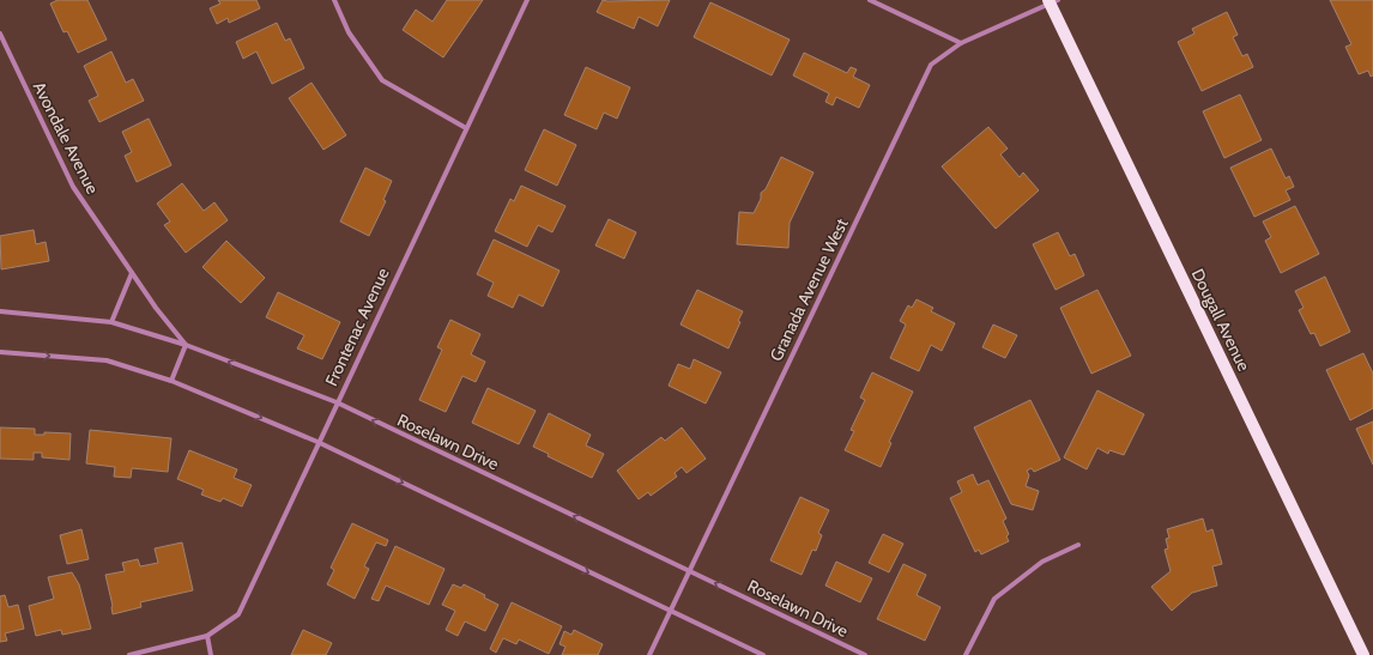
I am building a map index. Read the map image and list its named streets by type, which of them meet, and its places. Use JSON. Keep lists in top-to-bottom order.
{
  "streets": {
    "main road": ["Dougall Avenue"],
    "street": [
      "Avondale Avenue",
      "Granada Avenue West",
      "Frontenac Avenue",
      "Roselawn Drive"
    ]
  },
  "crossings": [
    ["Avondale Avenue", "Roselawn Drive"],
    ["Granada Avenue West", "Dougall Avenue"],
    ["Granada Avenue West", "Roselawn Drive"],
    ["Frontenac Avenue", "Roselawn Drive"]
  ],
  "one_way": ["Roselawn Drive"]
}
